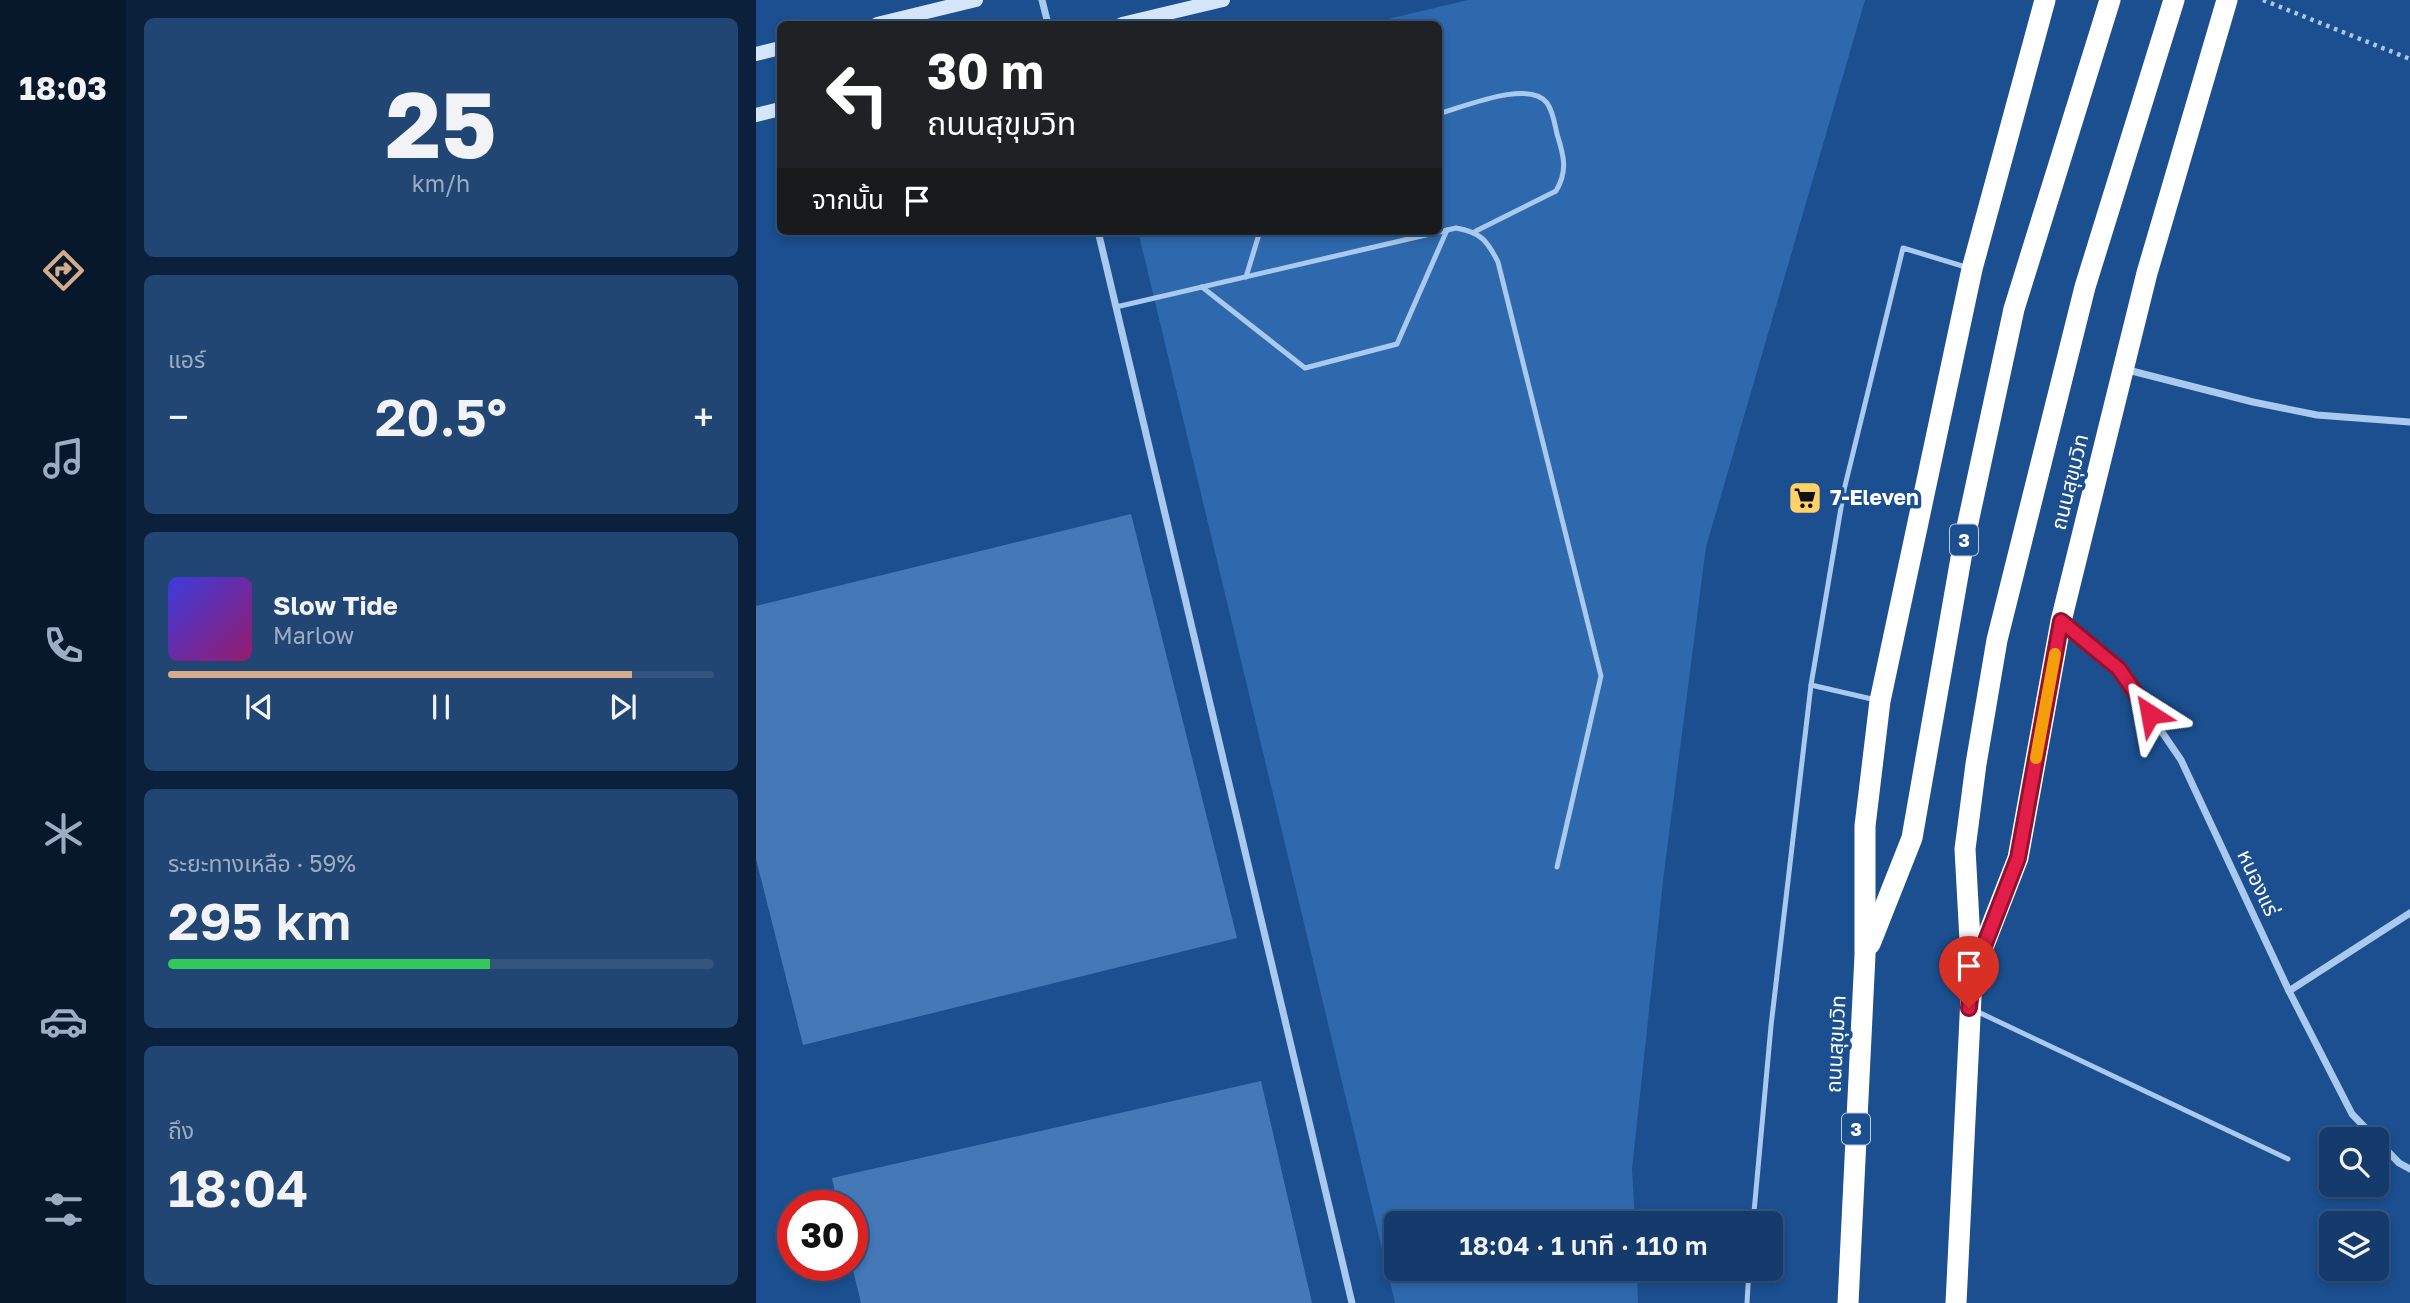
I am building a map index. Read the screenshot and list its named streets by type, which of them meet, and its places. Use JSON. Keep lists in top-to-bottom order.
{
  "streets": {
    "highway": ["ถนนสุขุมวิท", "3"],
    "street": ["หนองแร่"]
  },
  "crossings": [
    ["ถนนสุขุมวิท", "หนองแร่"]
  ],
  "places": {
    "supermarket": ["7-Eleven"]
  },
  "page": {
    "tabs": "18:03",
    "tile": [
      ["25", "km/h"],
      "แอร์",
      ["ระยะทางเหลือ · 59%", "295 km"],
      ["ถึง", "18:04"]
    ],
    "turn": ["30 m", "ถนนสุขุมวิท"],
    "then": "จากนั้น",
    "heat": ["−", "20.5°", "+"],
    "song": ["Slow Tide", "Marlow"],
    "limit": "30",
    "trip": "18:04 · 1 นาที · 110 m"
  }
}
